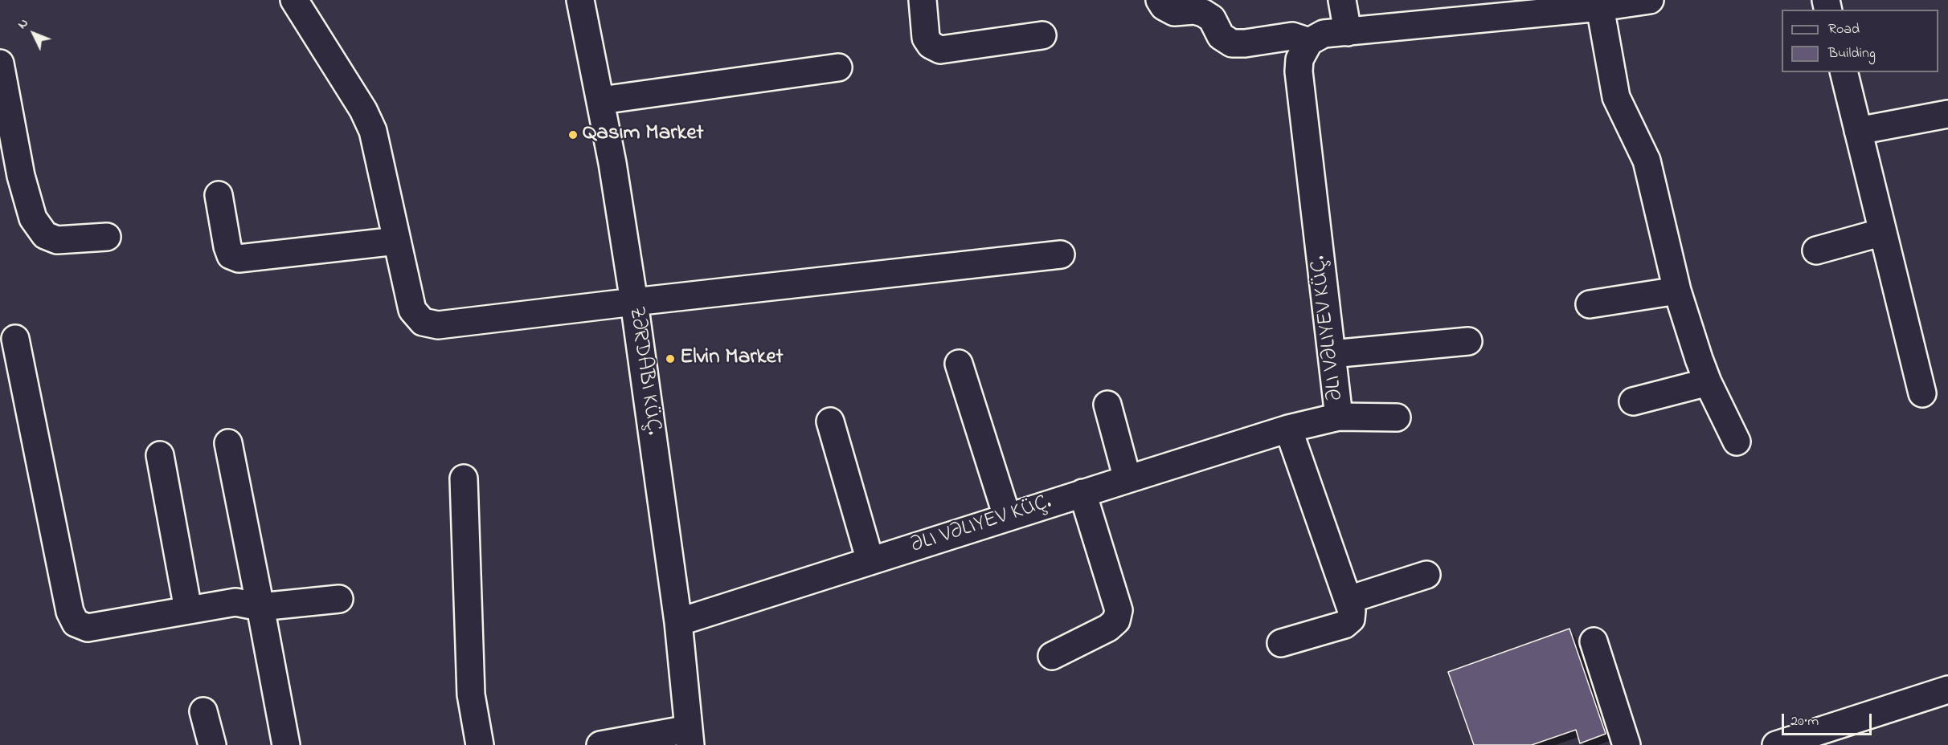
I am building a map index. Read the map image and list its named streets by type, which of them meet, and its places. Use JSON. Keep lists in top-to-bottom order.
{
  "streets": {
    "street": ["ƏLI VƏLIYEV KÜÇ.", "ZƏRDABI KÜÇ."]
  },
  "crossings": [
    ["ƏLI VƏLIYEV KÜÇ.", "ZƏRDABI KÜÇ."]
  ],
  "places": ["Qasım Market", "Elvin Market"],
  "legend": ["Road", "Building"],
  "scale_bar": "20 m",
  "north": "top left"
}
